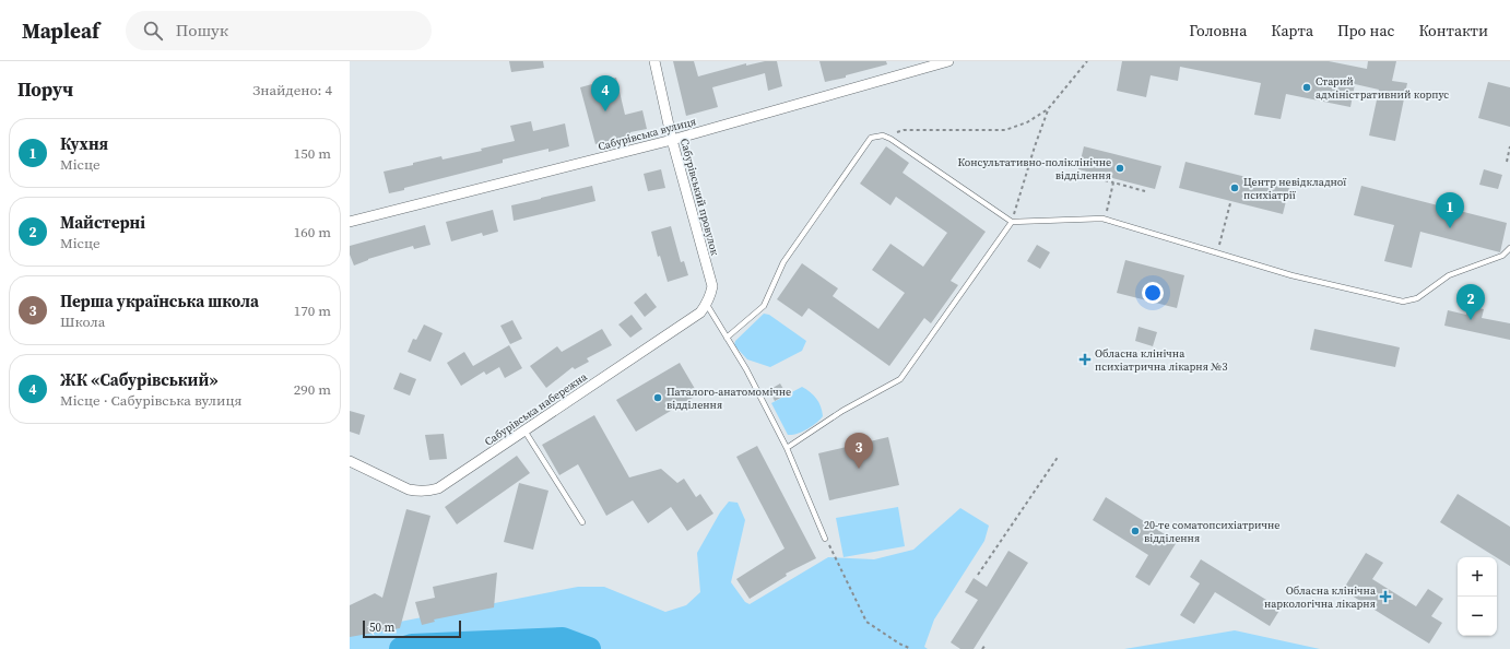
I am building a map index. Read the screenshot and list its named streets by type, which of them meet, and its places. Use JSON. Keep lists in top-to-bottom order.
{
  "streets": {
    "street": ["Сабурівська вулиця", "Сабурівський провулок", "Сабурівська набережна"]
  },
  "crossings": [
    ["Сабурівська вулиця", "Сабурівський провулок"],
    ["Сабурівський провулок", "Сабурівська набережна"]
  ],
  "places": {
    "other": [
      "Старий адміністративний корпус",
      "Консультативно-поліклінічне відділення",
      "Центр невідкладної психіатрії",
      "Паталого-анатомомічне відділення",
      "20-те соматопсихіатричне відділення"
    ],
    "health": ["Обласна клінічна психіатрична лікарня №3", "Обласна клінічна наркологічна лікарня"]
  },
  "scale_bar": "50 m",
  "page": {
    "header": "Mapleaf",
    "search": "Пошук",
    "nav": [
      "Головна",
      "Карта",
      "Про нас",
      "Контакти"
    ],
    "heading": ["Поруч", "Знайдено: 4"],
    "pins": [
      "4",
      "1",
      "2",
      "3"
    ],
    "list": [
      {
        "mark": "1",
        "name": "Кухня",
        "note": "Місце",
        "value": "150 m"
      },
      {
        "mark": "2",
        "name": "Майстерні",
        "note": "Місце",
        "value": "160 m"
      },
      {
        "mark": "3",
        "name": "Перша українська школа",
        "note": "Школа",
        "value": "170 m"
      },
      {
        "mark": "4",
        "name": "ЖК «Сабурівський»",
        "note": "Місце · Сабурівська вулиця",
        "value": "290 m"
      }
    ],
    "map_buttons": ["+", "−"],
    "scale": "50 m"
  }
}
